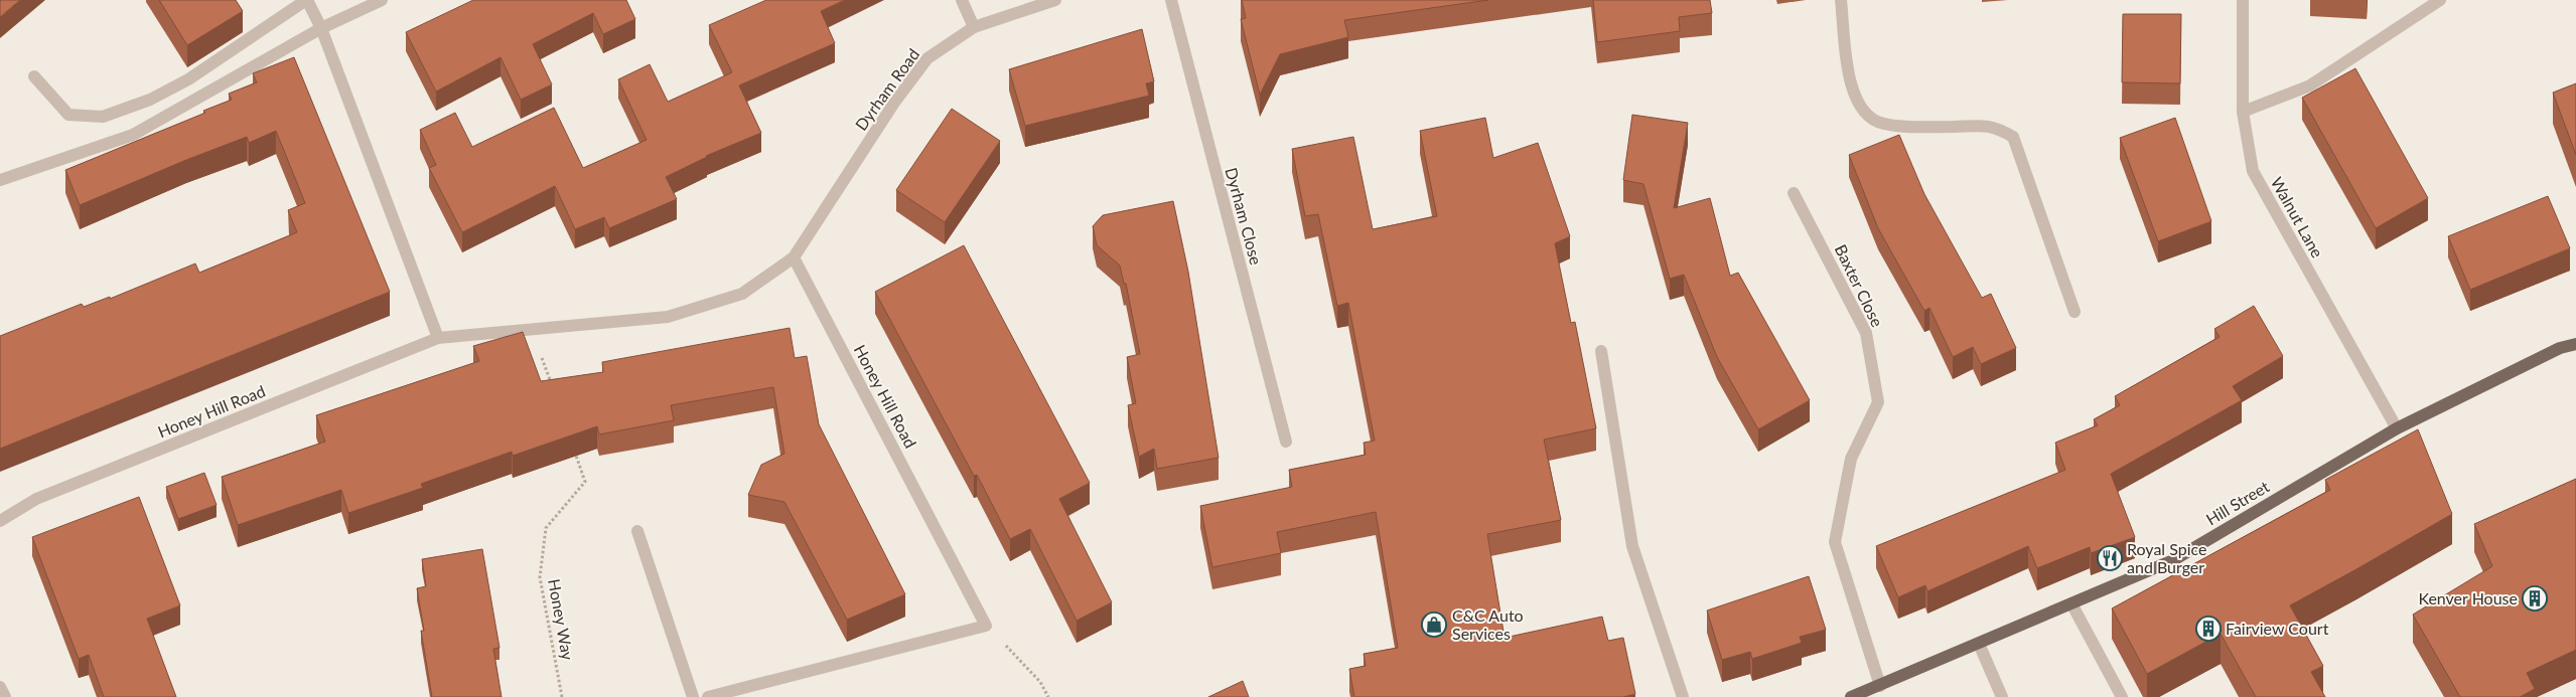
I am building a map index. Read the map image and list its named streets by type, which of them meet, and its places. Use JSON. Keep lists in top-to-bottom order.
{
  "streets": {
    "main road": ["Hill Street"],
    "street": [
      "Dyrham Road",
      "Dyrham Close",
      "Walnut Lane",
      "Baxter Close",
      "Honey Hill Road"
    ],
    "path": ["Honey Way"]
  },
  "crossings": [
    ["Dyrham Road", "Honey Hill Road"],
    ["Walnut Lane", "Hill Street"],
    ["Baxter Close", "Hill Street"]
  ],
  "places": {
    "restaurant": ["Royal Spice and Burger"],
    "building": ["Kenver House", "Fairview Court"],
    "shop": ["C&C Auto Services"]
  }
}
